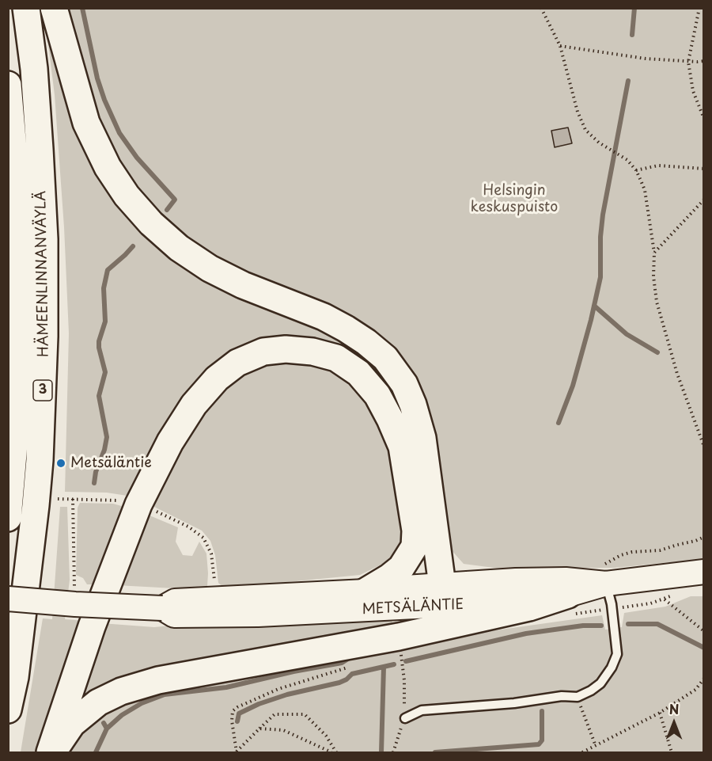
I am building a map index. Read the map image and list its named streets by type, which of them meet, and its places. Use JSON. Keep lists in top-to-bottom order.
{
  "streets": {
    "highway": ["HÄMEENLINNANVÄYLÄ", "3"],
    "main road": ["METSÄLÄNTIE"]
  },
  "parks": ["Helsingin keskuspuisto"],
  "places": ["Metsäläntie"],
  "north": "top"
}
